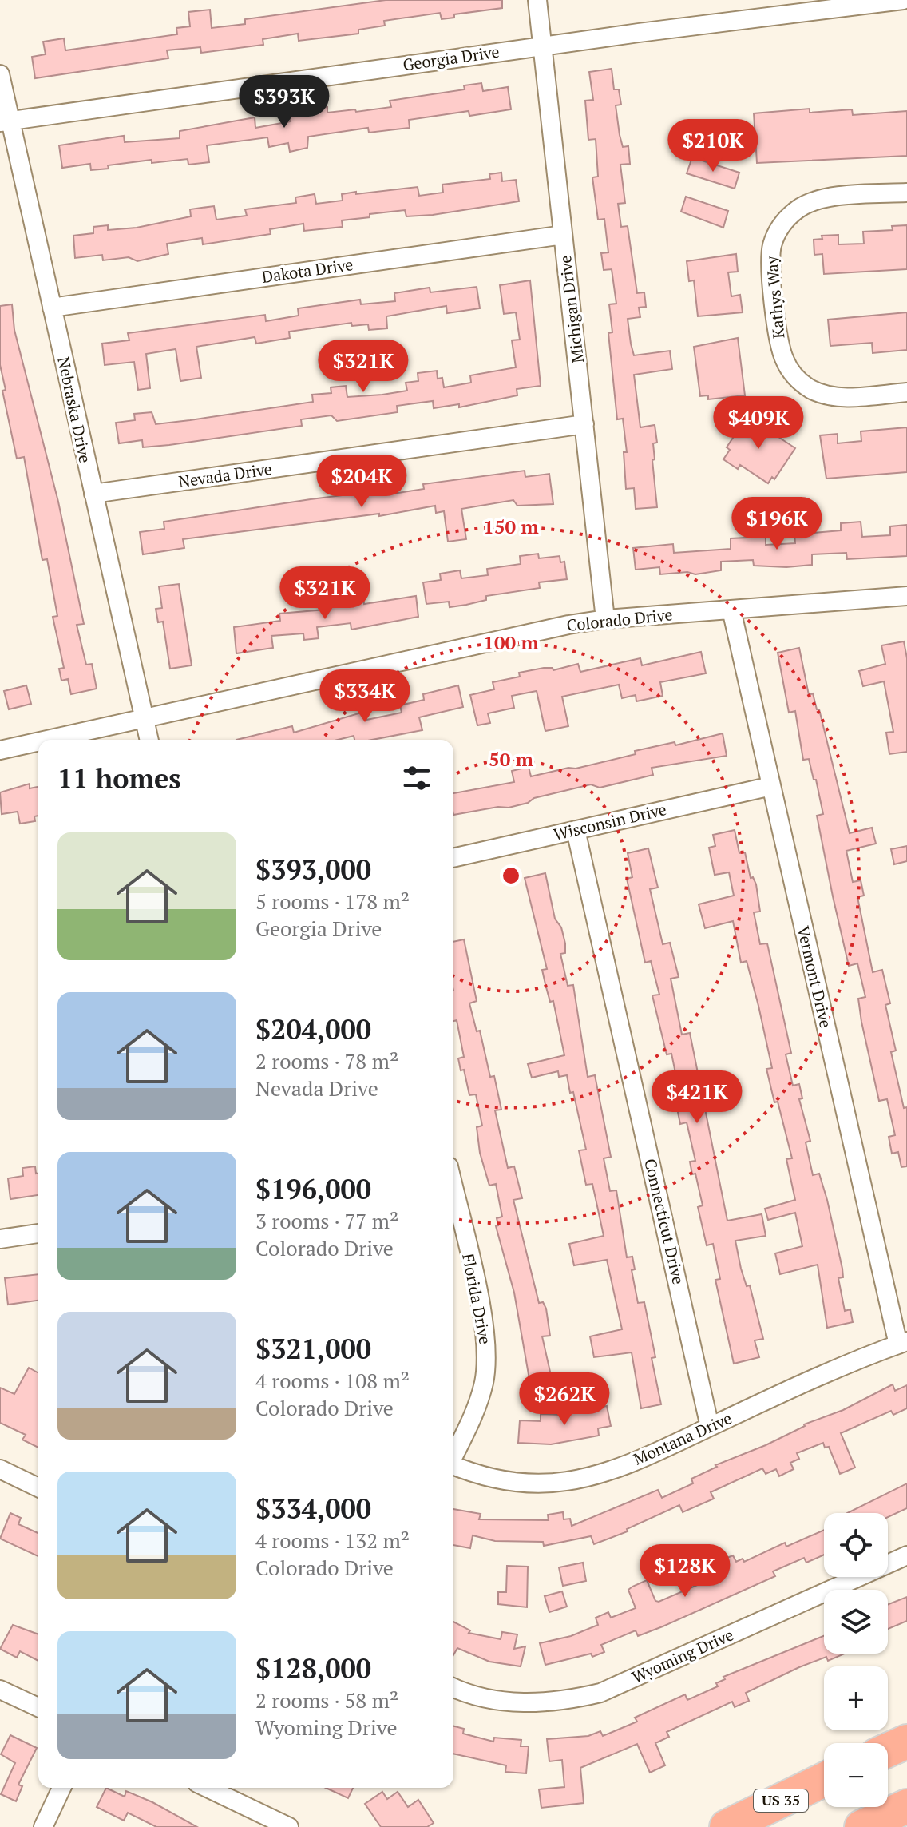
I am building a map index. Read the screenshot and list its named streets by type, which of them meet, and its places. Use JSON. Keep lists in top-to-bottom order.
{
  "streets": {
    "highway": ["US 35"],
    "street": [
      "Georgia Drive",
      "Dakota Drive",
      "Kathys Way",
      "Michigan Drive",
      "Nebraska Drive",
      "Nevada Drive",
      "Colorado Drive",
      "Wisconsin Drive",
      "Vermont Drive",
      "Connecticut Drive",
      "Florida Drive",
      "Montana Drive",
      "Wyoming Drive"
    ]
  },
  "crossings": [
    ["Georgia Drive", "Michigan Drive"],
    ["Georgia Drive", "Nebraska Drive"],
    ["Dakota Drive", "Michigan Drive"],
    ["Dakota Drive", "Nebraska Drive"],
    ["Michigan Drive", "Nevada Drive"],
    ["Michigan Drive", "Colorado Drive"],
    ["Nebraska Drive", "Nevada Drive"],
    ["Nebraska Drive", "Colorado Drive"],
    ["Colorado Drive", "Vermont Drive"],
    ["Wisconsin Drive", "Vermont Drive"],
    ["Wisconsin Drive", "Connecticut Drive"],
    ["Vermont Drive", "Montana Drive"],
    ["Connecticut Drive", "Montana Drive"]
  ],
  "page": {
    "price": [
      "$393K",
      "$210K",
      "$321K",
      "$409K",
      "$204K",
      "$196K",
      "$321K",
      "$334K",
      "$421K",
      "$262K",
      "$128K"
    ],
    "heading": "11 homes",
    "list": [
      {
        "name": "$393,000",
        "note": "5 rooms · 178 m² · Georgia Drive"
      },
      {
        "name": "$204,000",
        "note": "2 rooms · 78 m² · Nevada Drive"
      },
      {
        "name": "$196,000",
        "note": "3 rooms · 77 m² · Colorado Drive"
      },
      {
        "name": "$321,000",
        "note": "4 rooms · 108 m² · Colorado Drive"
      },
      {
        "name": "$334,000",
        "note": "4 rooms · 132 m² · Colorado Drive"
      },
      {
        "name": "$128,000",
        "note": "2 rooms · 58 m² · Wyoming Drive"
      }
    ],
    "map_buttons": ["+", "−"]
  },
  "rings": ["150 m", "100 m", "50 m"]
}
